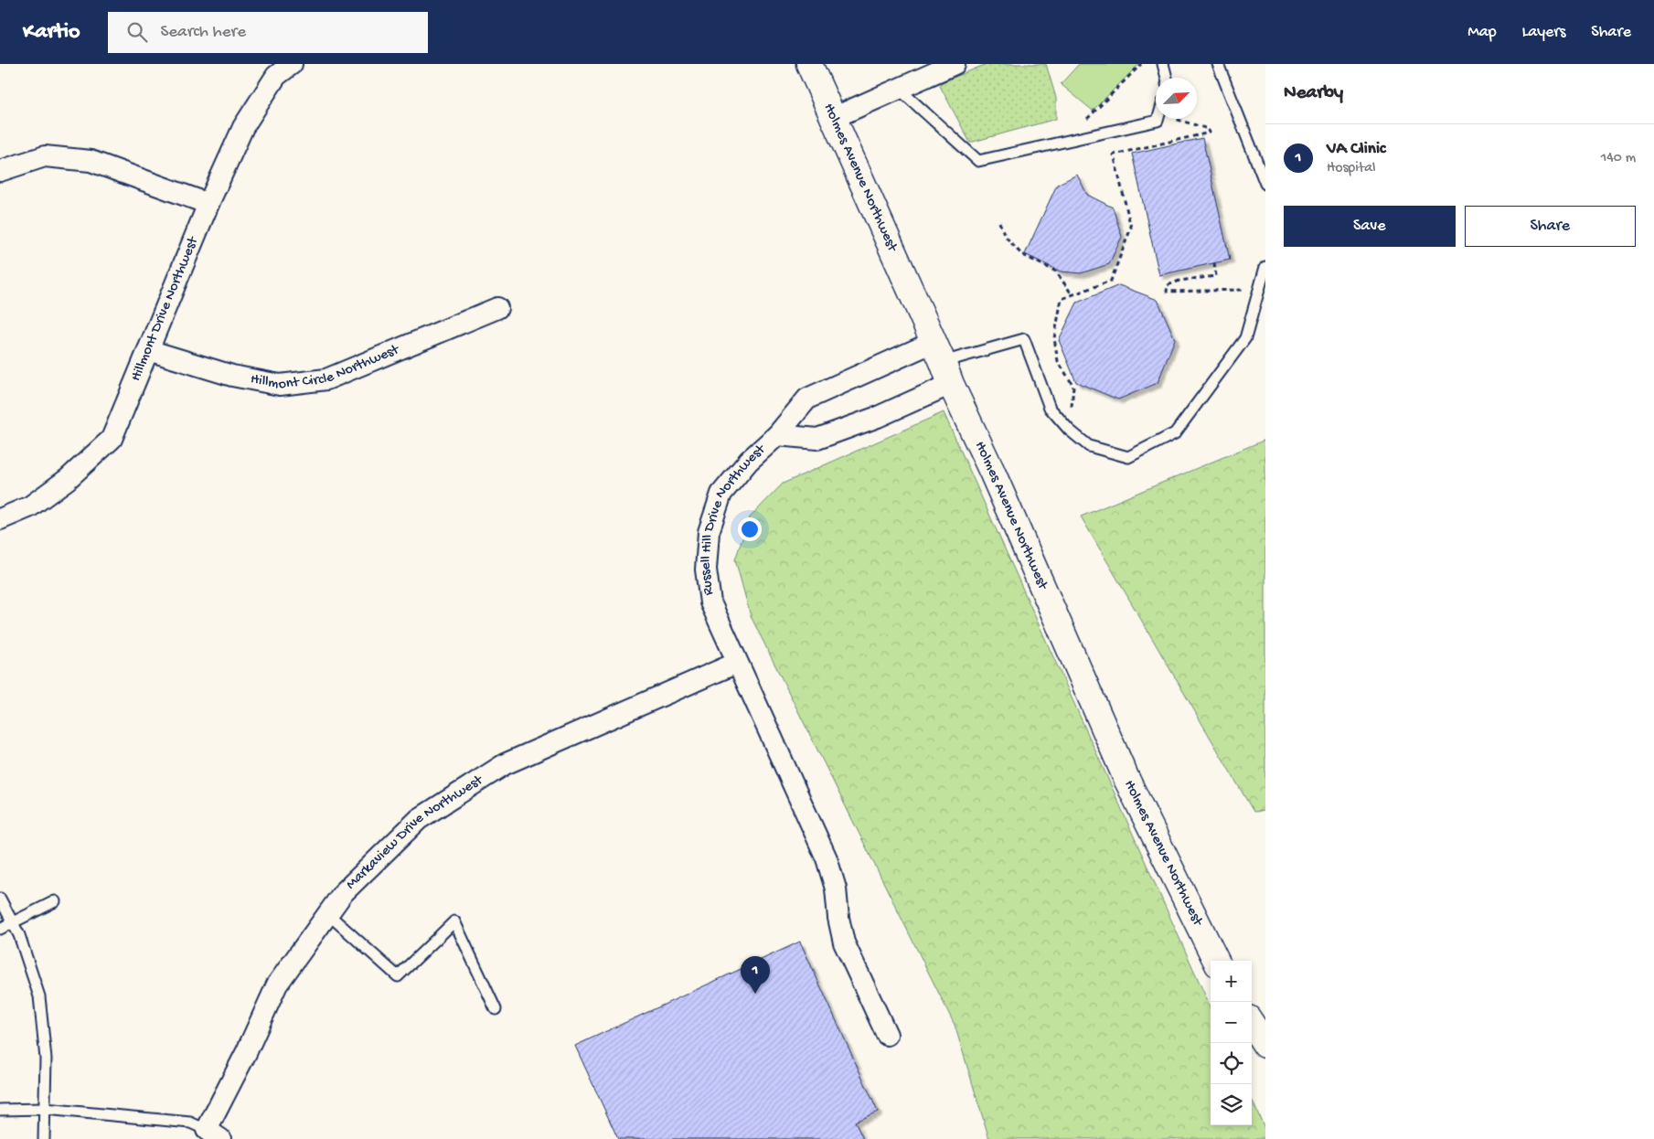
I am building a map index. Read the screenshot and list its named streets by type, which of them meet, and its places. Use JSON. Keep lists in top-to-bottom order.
{
  "streets": {
    "main road": ["Holmes Avenue Northwest"],
    "street": [
      "Hillmont Drive Northwest",
      "Hillmont Circle Northwest",
      "Russell Hill Drive Northwest",
      "Markaview Drive Northwest"
    ]
  },
  "crossings": [
    ["Holmes Avenue Northwest", "Russell Hill Drive Northwest"],
    ["Hillmont Drive Northwest", "Hillmont Circle Northwest"],
    ["Russell Hill Drive Northwest", "Markaview Drive Northwest"]
  ],
  "north": "top right",
  "page": {
    "header": "Kartio",
    "search": "Search here",
    "nav": ["Map", "Layers", "Share"],
    "heading": "Nearby",
    "list": [
      {
        "mark": "1",
        "name": "VA Clinic",
        "note": "Hospital",
        "value": "140 m"
      }
    ],
    "buttons": ["Save", "Share"],
    "pins": "1",
    "map_buttons": ["+", "−"]
  }
}
